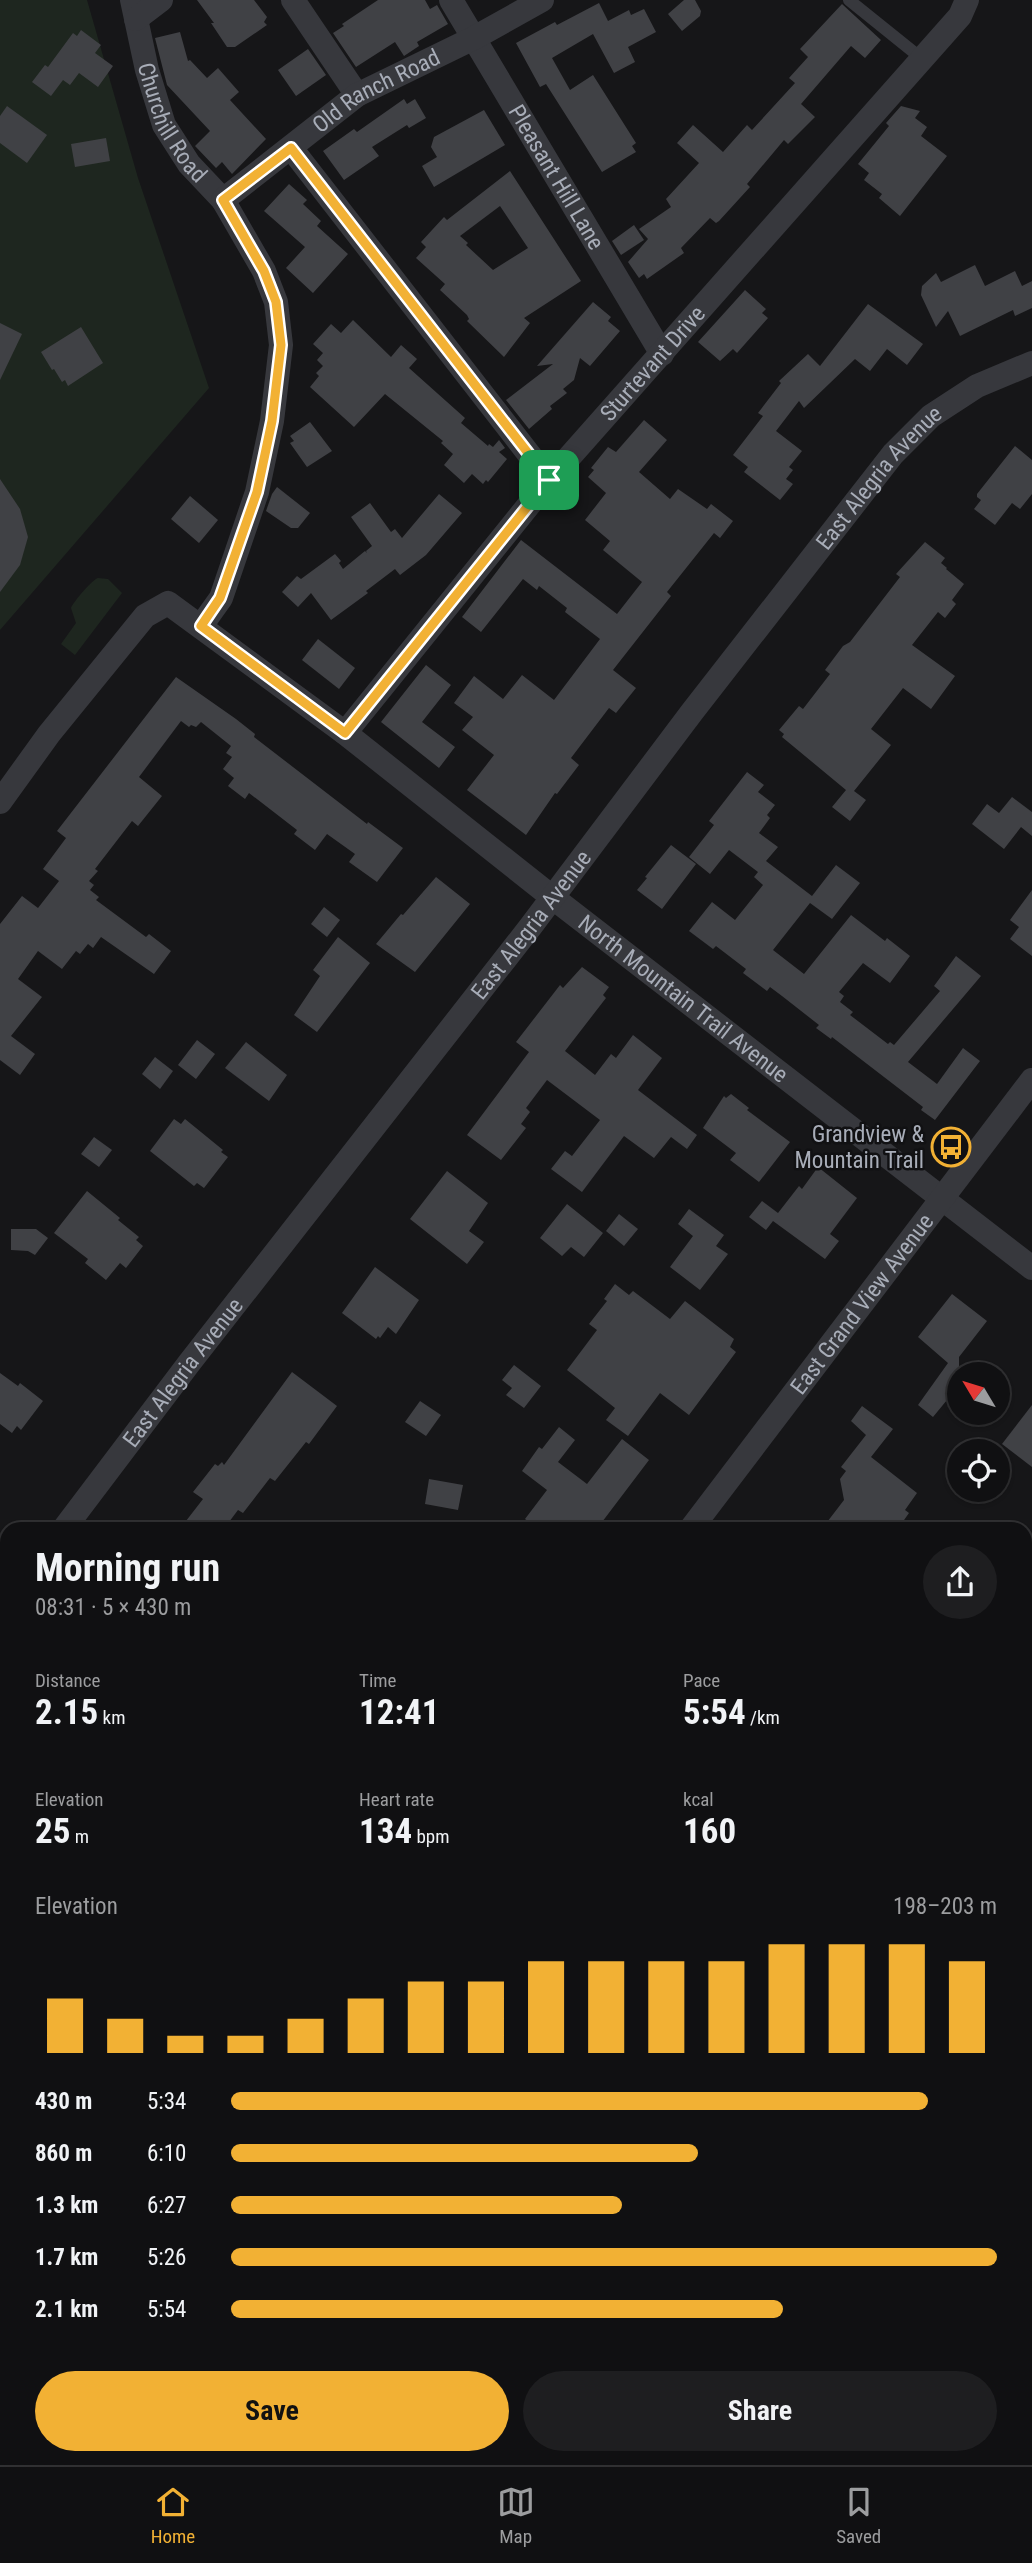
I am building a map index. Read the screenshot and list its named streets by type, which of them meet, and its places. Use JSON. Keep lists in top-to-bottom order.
{
  "streets": {
    "street": [
      "Old Ranch Road",
      "Churchill Road",
      "Pleasant Hill Lane",
      "Sturtevant Drive",
      "East Alegria Avenue",
      "North Mountain Trail Avenue",
      "East Grand View Avenue"
    ]
  },
  "crossings": [
    ["Old Ranch Road", "Churchill Road"],
    ["Old Ranch Road", "Pleasant Hill Lane"],
    ["Churchill Road", "North Mountain Trail Avenue"],
    ["Pleasant Hill Lane", "Sturtevant Drive"],
    ["Sturtevant Drive", "North Mountain Trail Avenue"],
    ["East Alegria Avenue", "North Mountain Trail Avenue"],
    ["North Mountain Trail Avenue", "East Grand View Avenue"]
  ],
  "places": {
    "bus stop": ["Grandview & Mountain Trail"]
  },
  "north": "top left",
  "page": {
    "heading": ["Morning run", "08:31 · 5 × 430 m"],
    "stats": [
      ["Distance", "2.15 km"],
      ["Time", "12:41"],
      ["Pace", "5:54 /km"],
      ["Elevation", "25 m"],
      ["Heart rate", "134 bpm"],
      ["kcal", "160"]
    ],
    "chart": ["Elevation", "198–203 m"],
    "list": [
      {
        "name": "430 m",
        "note": "5:34"
      },
      {
        "name": "860 m",
        "note": "6:10"
      },
      {
        "name": "1.3 km",
        "note": "6:27"
      },
      {
        "name": "1.7 km",
        "note": "5:26"
      },
      {
        "name": "2.1 km",
        "note": "5:54"
      }
    ],
    "buttons": ["Save", "Share"],
    "tabs": ["Home", "Map", "Saved"]
  }
}
